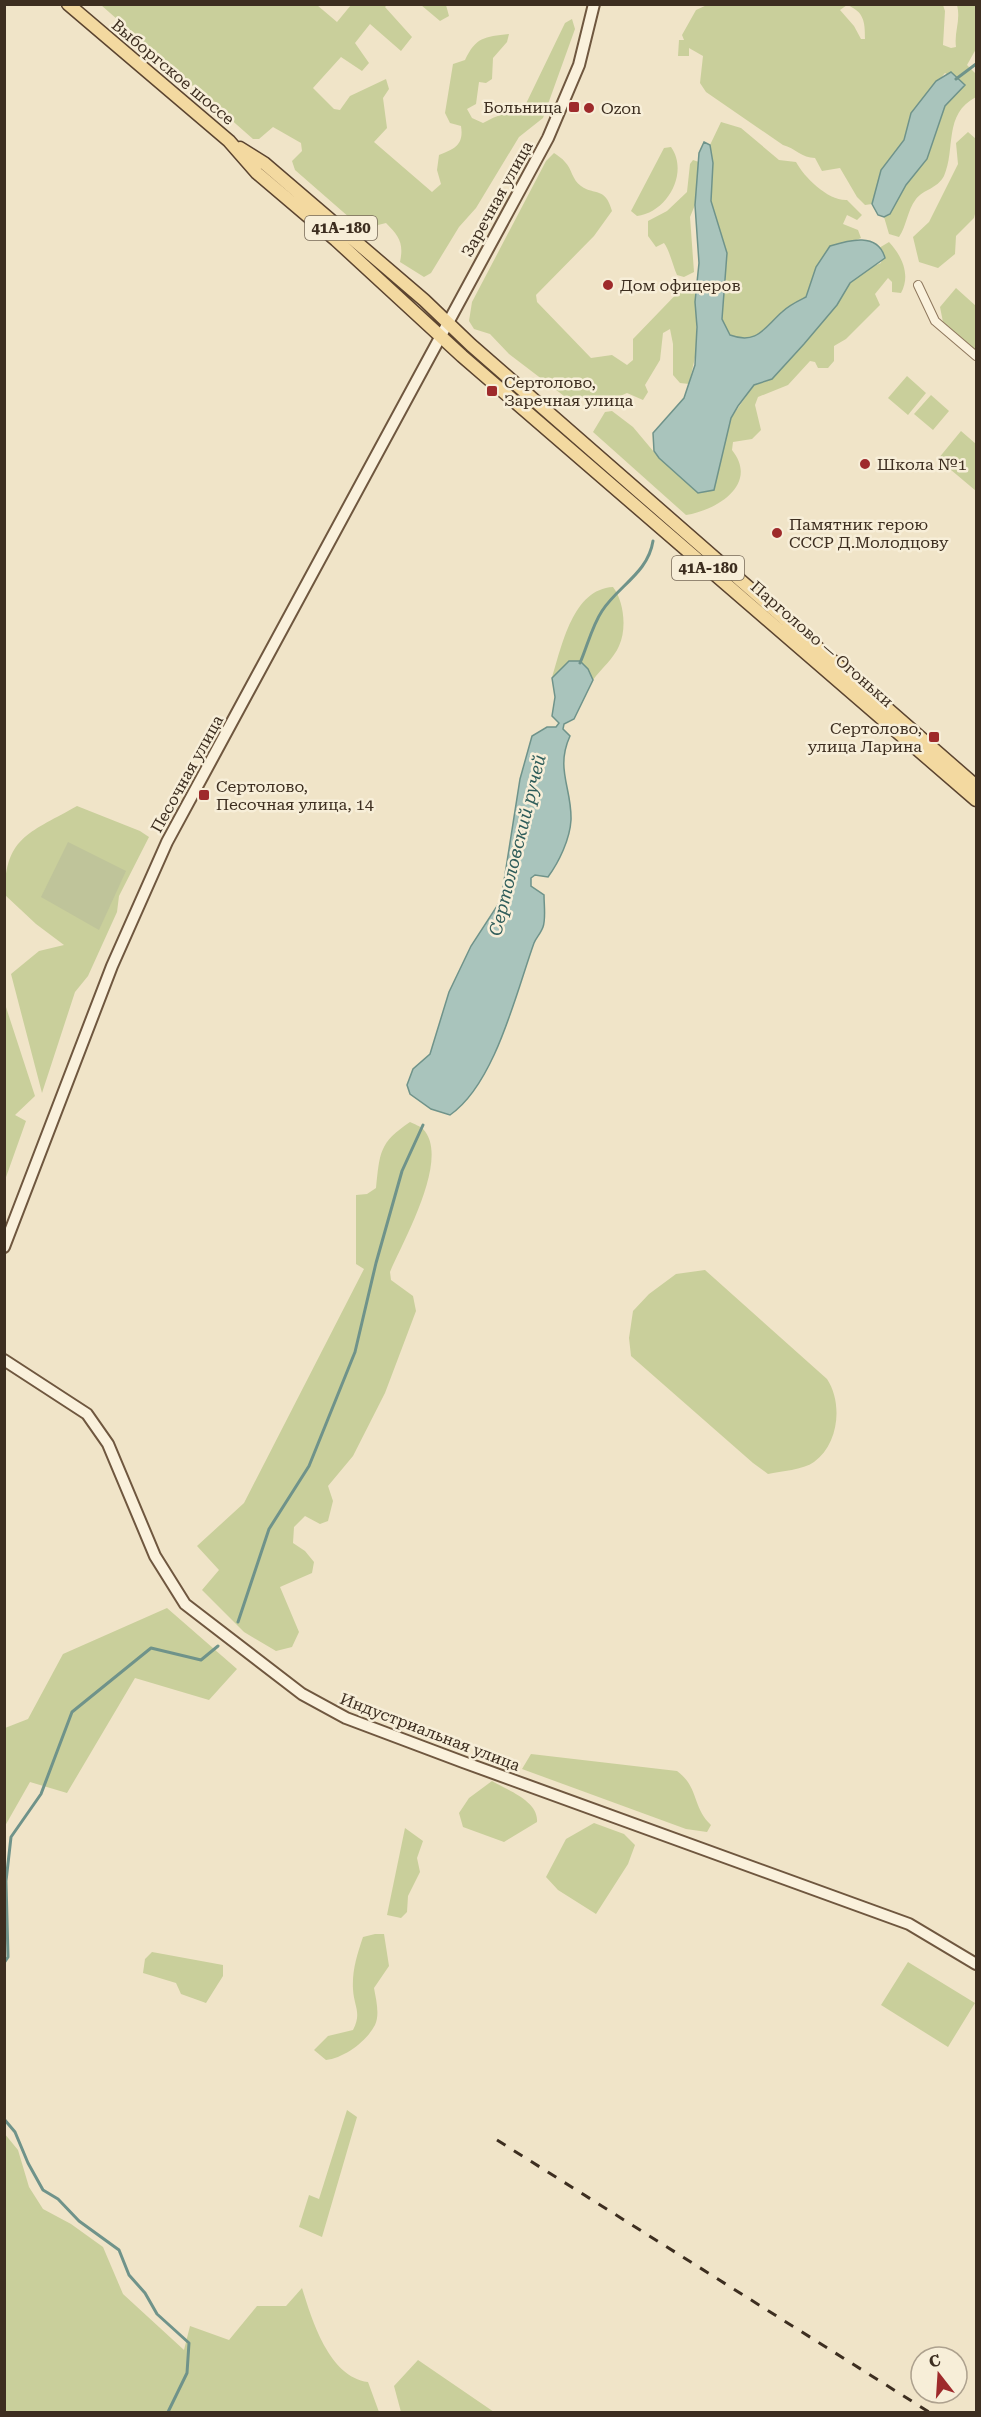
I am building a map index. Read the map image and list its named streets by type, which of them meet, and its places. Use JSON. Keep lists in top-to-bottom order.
{
  "streets": {
    "main road": [
      "Выборгское шоссе",
      "Заречная улица",
      "41А-180",
      "Парголово — Огоньки",
      "Песочная улица",
      "Индустриальная улица"
    ]
  },
  "crossings": [
    ["Выборгское шоссе", "Парголово — Огоньки"],
    ["Заречная улица", "Парголово — Огоньки"],
    ["Заречная улица", "Песочная улица"],
    ["Парголово — Огоньки", "Песочная улица"]
  ],
  "water": ["Сертоловский ручей"],
  "places": {
    "transit": [
      "Больница",
      "Сертолово, Заречная улица",
      "Сертолово, улица Ларина",
      "Сертолово, Песочная улица, 14"
    ],
    "other": [
      "Ozon",
      "Дом офицеров",
      "Школа №1",
      "Памятник герою СССР Д.Молодцову"
    ]
  },
  "north": "top"
}
